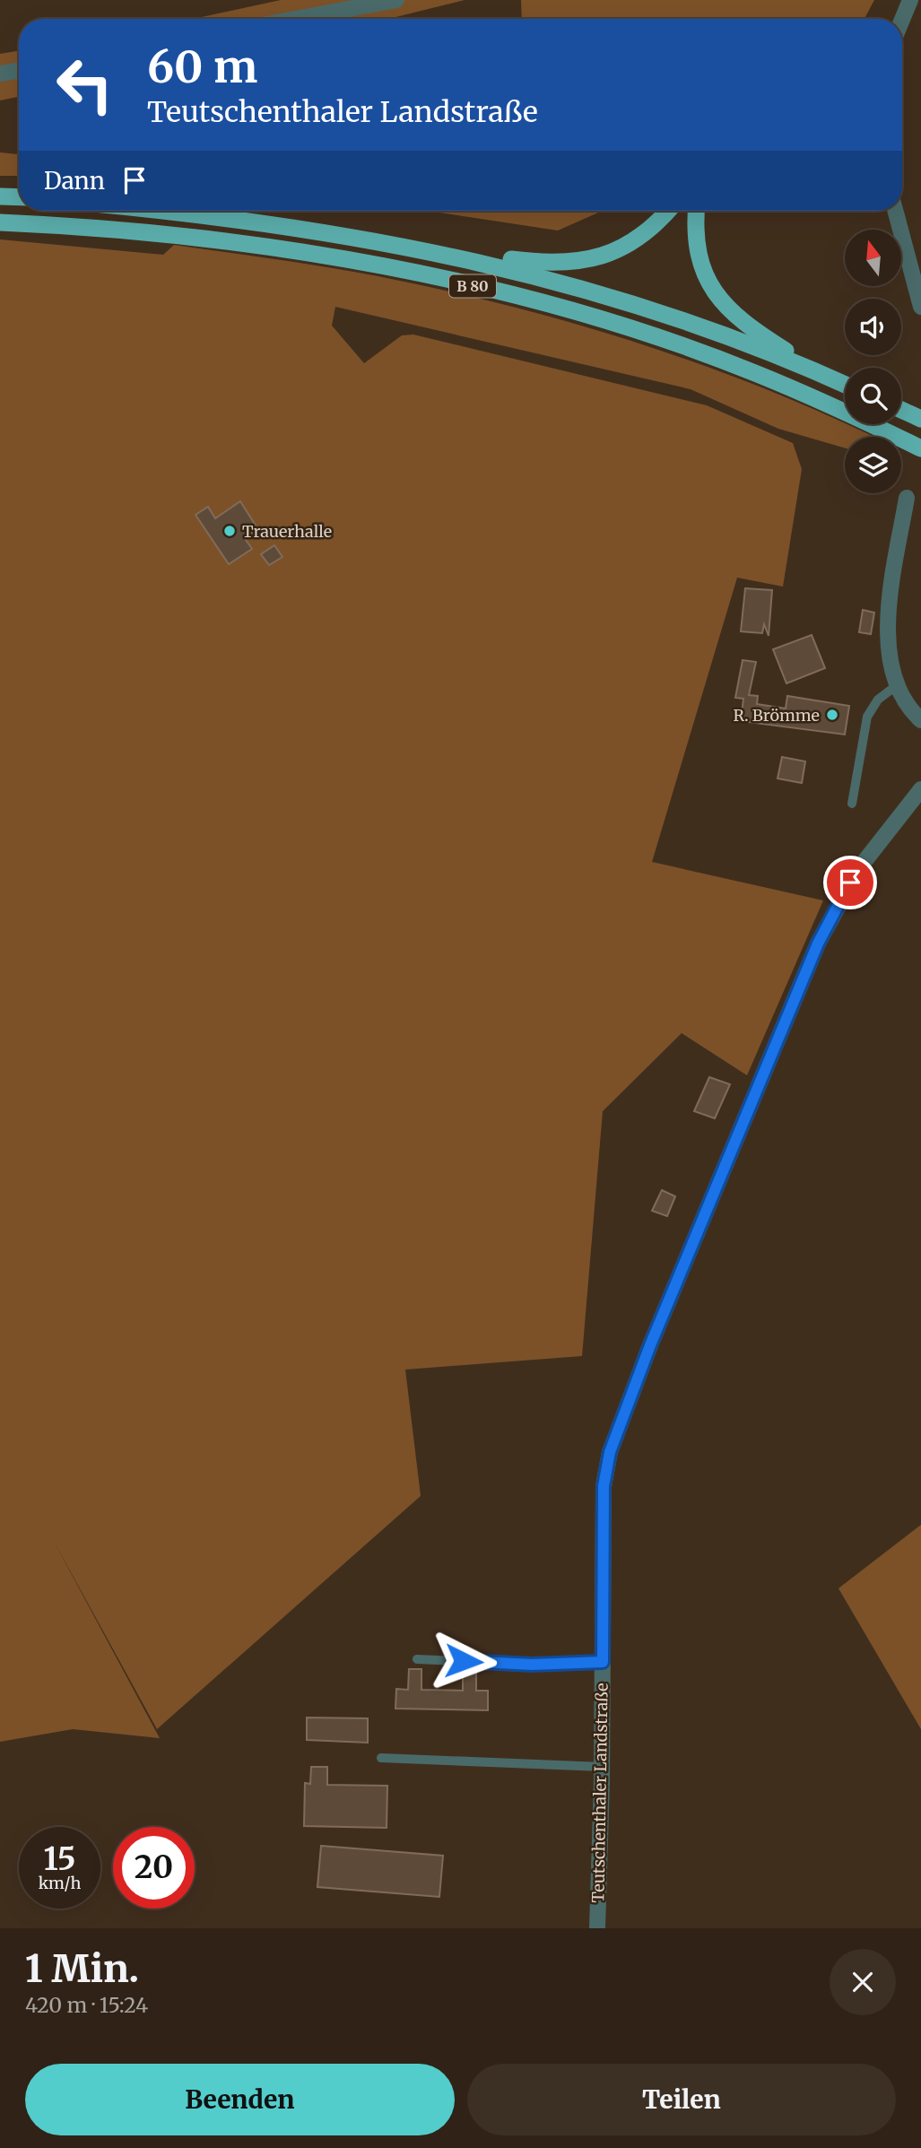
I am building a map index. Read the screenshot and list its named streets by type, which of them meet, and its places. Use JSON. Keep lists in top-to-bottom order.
{
  "streets": {
    "highway": ["B 80"],
    "street": ["Teutschenthaler Landstraße"]
  },
  "places": ["Trauerhalle", "R. Brömme"],
  "north": "top",
  "page": {
    "turn": ["60 m", "Teutschenthaler Landstraße"],
    "then": "Dann",
    "speed": "15 km/h",
    "limit": "20",
    "heading": ["1 Min.", "420 m · 15:24"],
    "buttons": ["Beenden", "Teilen"]
  }
}
